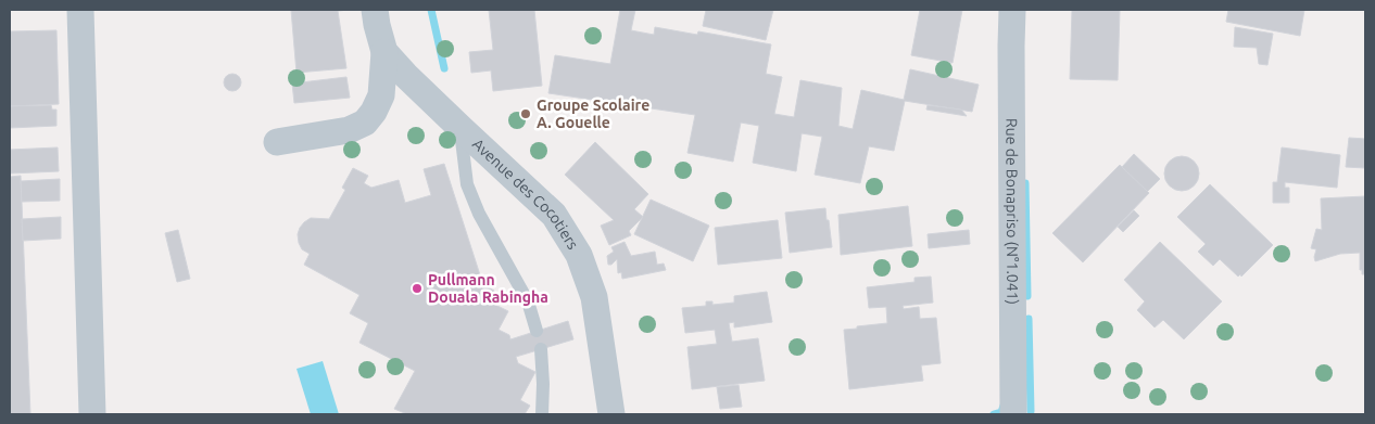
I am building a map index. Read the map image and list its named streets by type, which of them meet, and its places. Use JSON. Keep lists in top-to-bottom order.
{
  "streets": {
    "street": ["Avenue des Cocotiers", "Rue de Bonapriso (N°1.041)"]
  },
  "places": ["Groupe Scolaire A. Gouelle", "Pullmann Douala Rabingha"]
}
